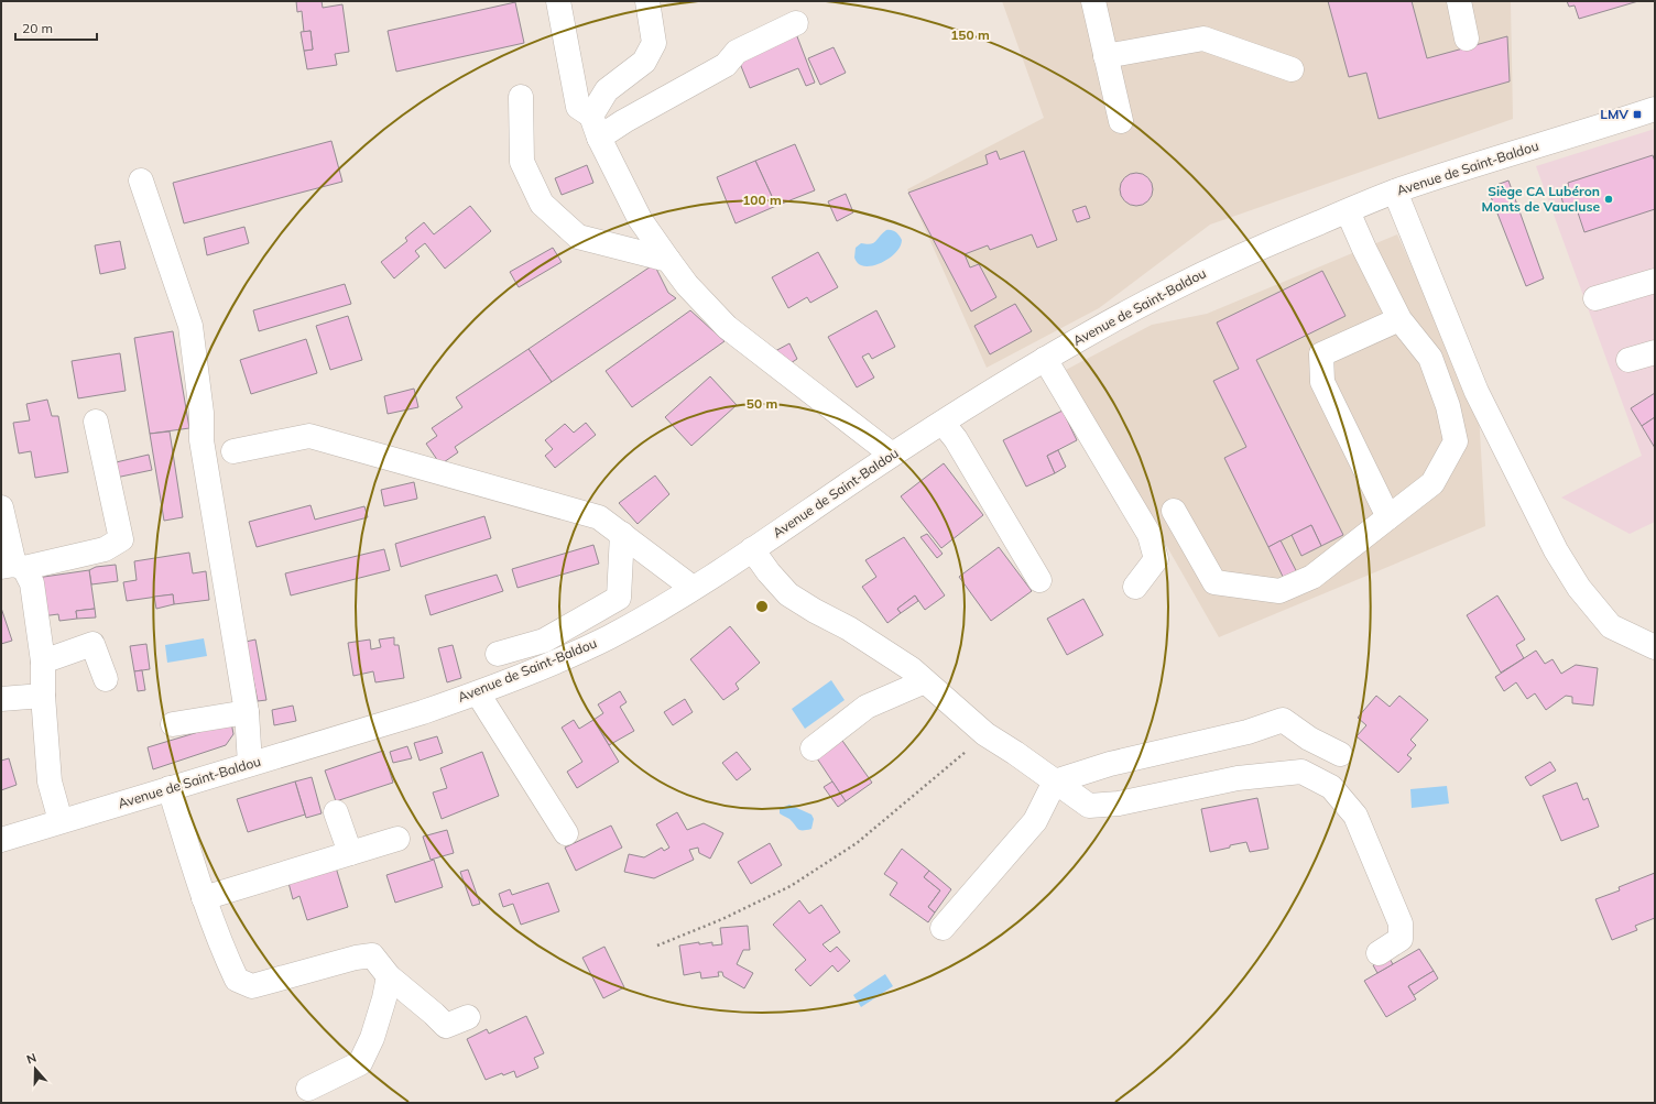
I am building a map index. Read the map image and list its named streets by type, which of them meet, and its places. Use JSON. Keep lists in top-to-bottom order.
{
  "streets": {
    "street": ["Avenue de Saint-Baldou"]
  },
  "places": {
    "transit": ["LMV"],
    "other": ["Siège CA Lubéron Monts de Vaucluse"]
  },
  "scale_bar": "20 m",
  "north": "top",
  "rings": ["150 m", "100 m", "50 m"]
}
